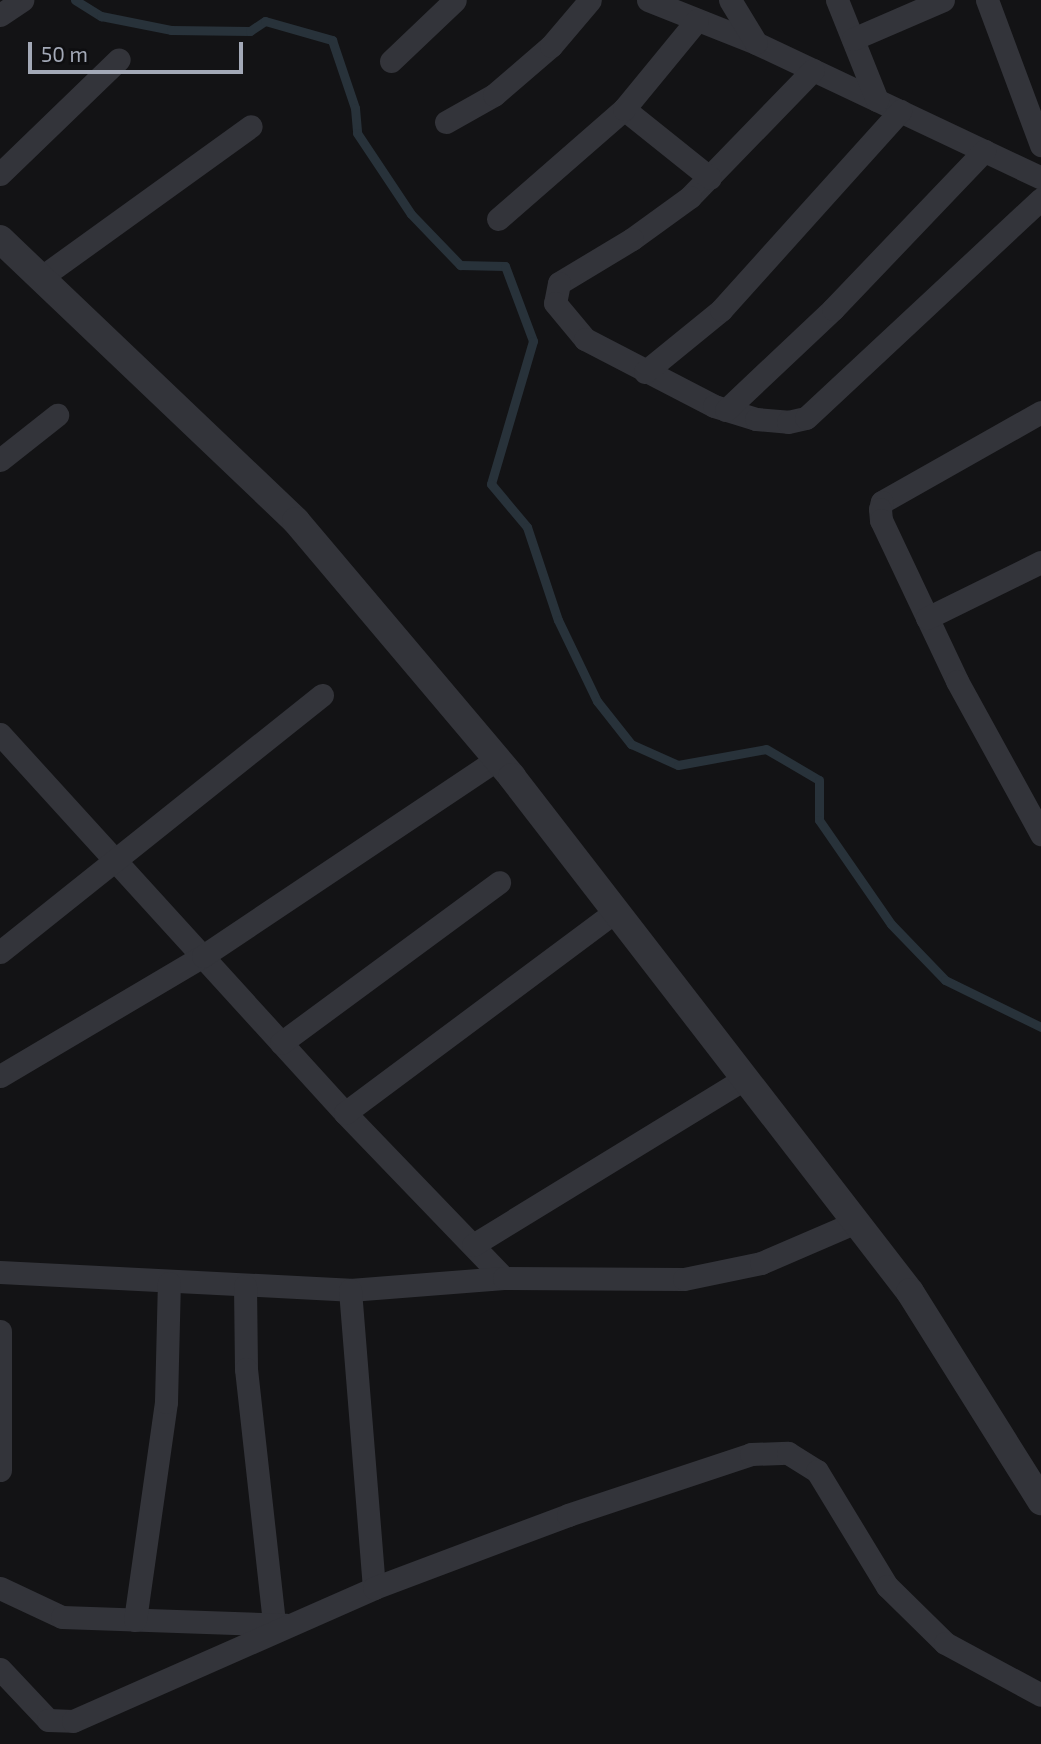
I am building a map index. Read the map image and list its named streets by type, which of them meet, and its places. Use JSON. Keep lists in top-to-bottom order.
{
  "scale_bar": "50 m"
}
